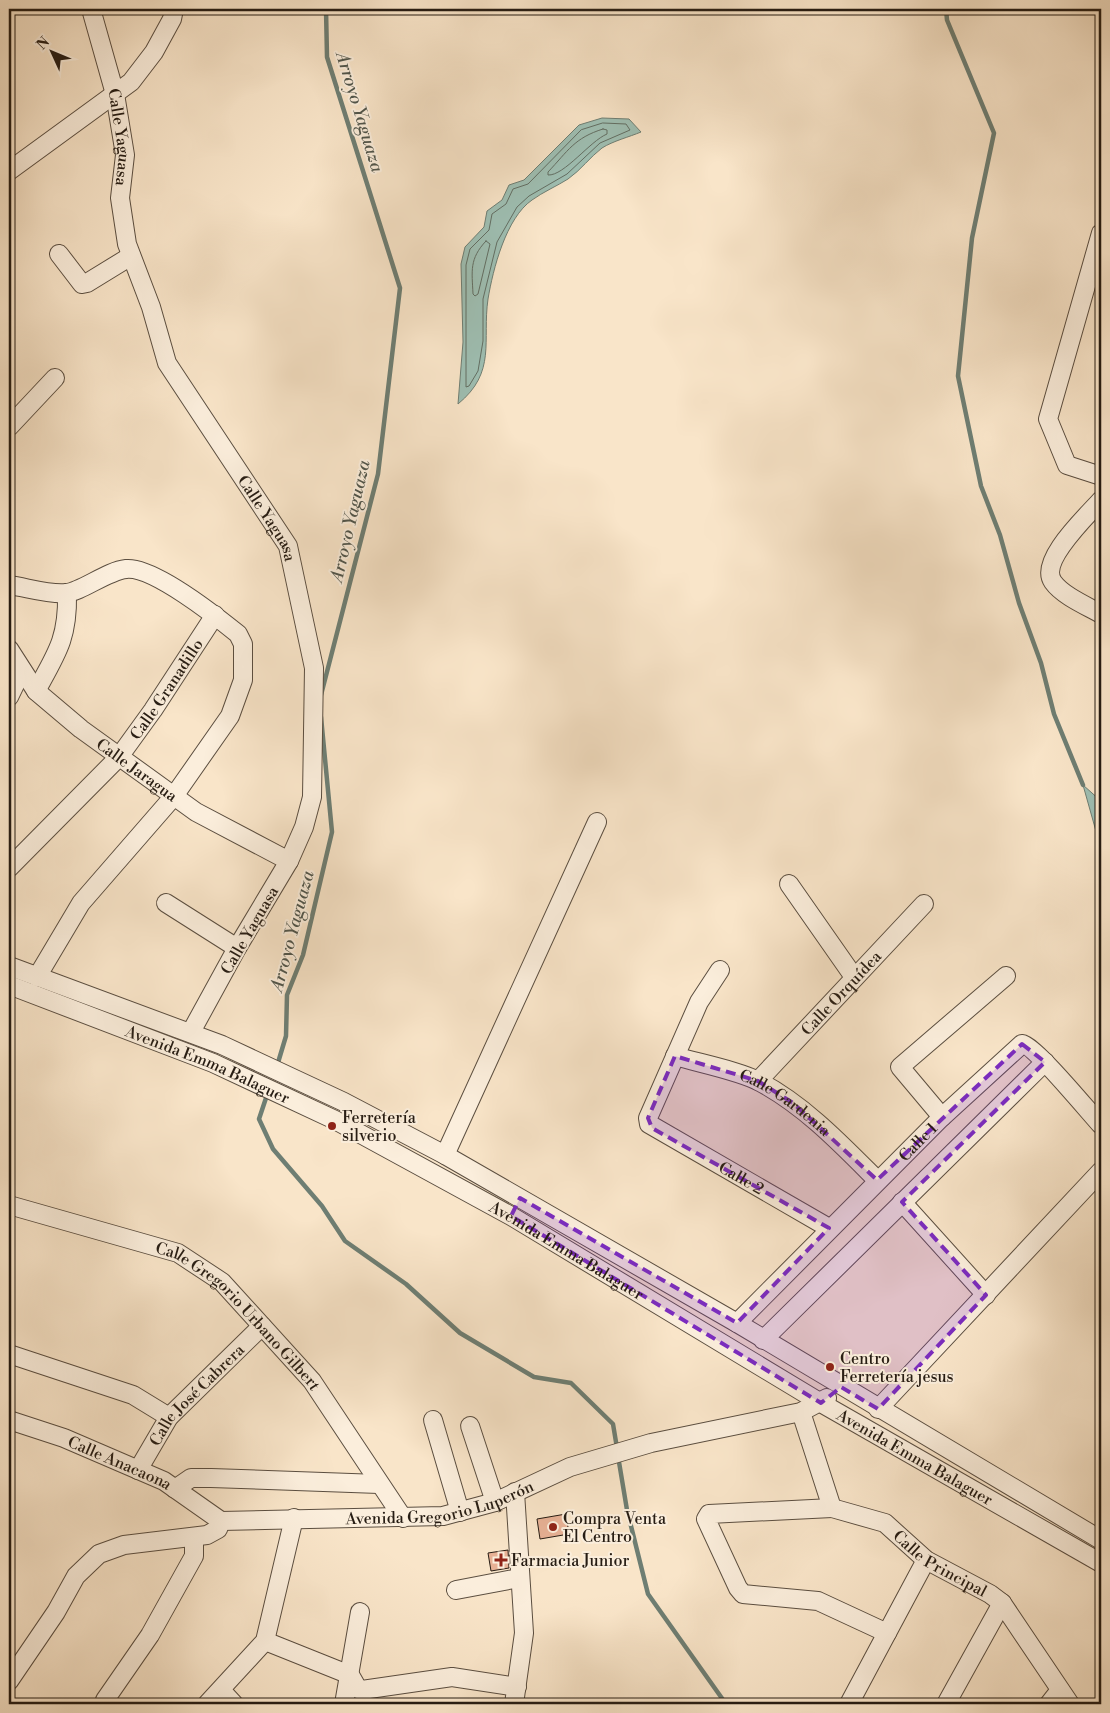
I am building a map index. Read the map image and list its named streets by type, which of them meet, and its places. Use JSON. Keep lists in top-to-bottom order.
{
  "streets": {
    "street": [
      "Calle Yaguasa",
      "Calle Granadillo",
      "Calle Jaragua",
      "Calle Orquídea",
      "Avenida Emma Balaguer",
      "Calle Gardenia",
      "Calle 1",
      "Calle 2",
      "Calle Gregorio Urbano Gilbert",
      "Calle José Cabrera",
      "Calle Anacaona",
      "Avenida Gregorio Luperón",
      "Calle Principal"
    ]
  },
  "crossings": [
    ["Calle Yaguasa", "Calle Jaragua"],
    ["Calle Yaguasa", "Avenida Emma Balaguer"],
    ["Calle Granadillo", "Calle Jaragua"],
    ["Calle Orquídea", "Calle Gardenia"],
    ["Avenida Emma Balaguer", "Calle 1"],
    ["Avenida Emma Balaguer", "Avenida Gregorio Luperón"],
    ["Calle Gardenia", "Calle 1"],
    ["Calle Gardenia", "Calle 2"],
    ["Calle 1", "Calle 2"],
    ["Calle Gregorio Urbano Gilbert", "Calle José Cabrera"],
    ["Calle Gregorio Urbano Gilbert", "Avenida Gregorio Luperón"],
    ["Calle José Cabrera", "Calle Anacaona"],
    ["Calle Anacaona", "Avenida Gregorio Luperón"]
  ],
  "water": ["Arroyo Yaguaza"],
  "places": {
    "other": ["Ferretería silverio", "Centro Ferretería jesus", "Compra Venta El Centro"],
    "health": ["Farmacia Junior"]
  },
  "north": "top left"
}
